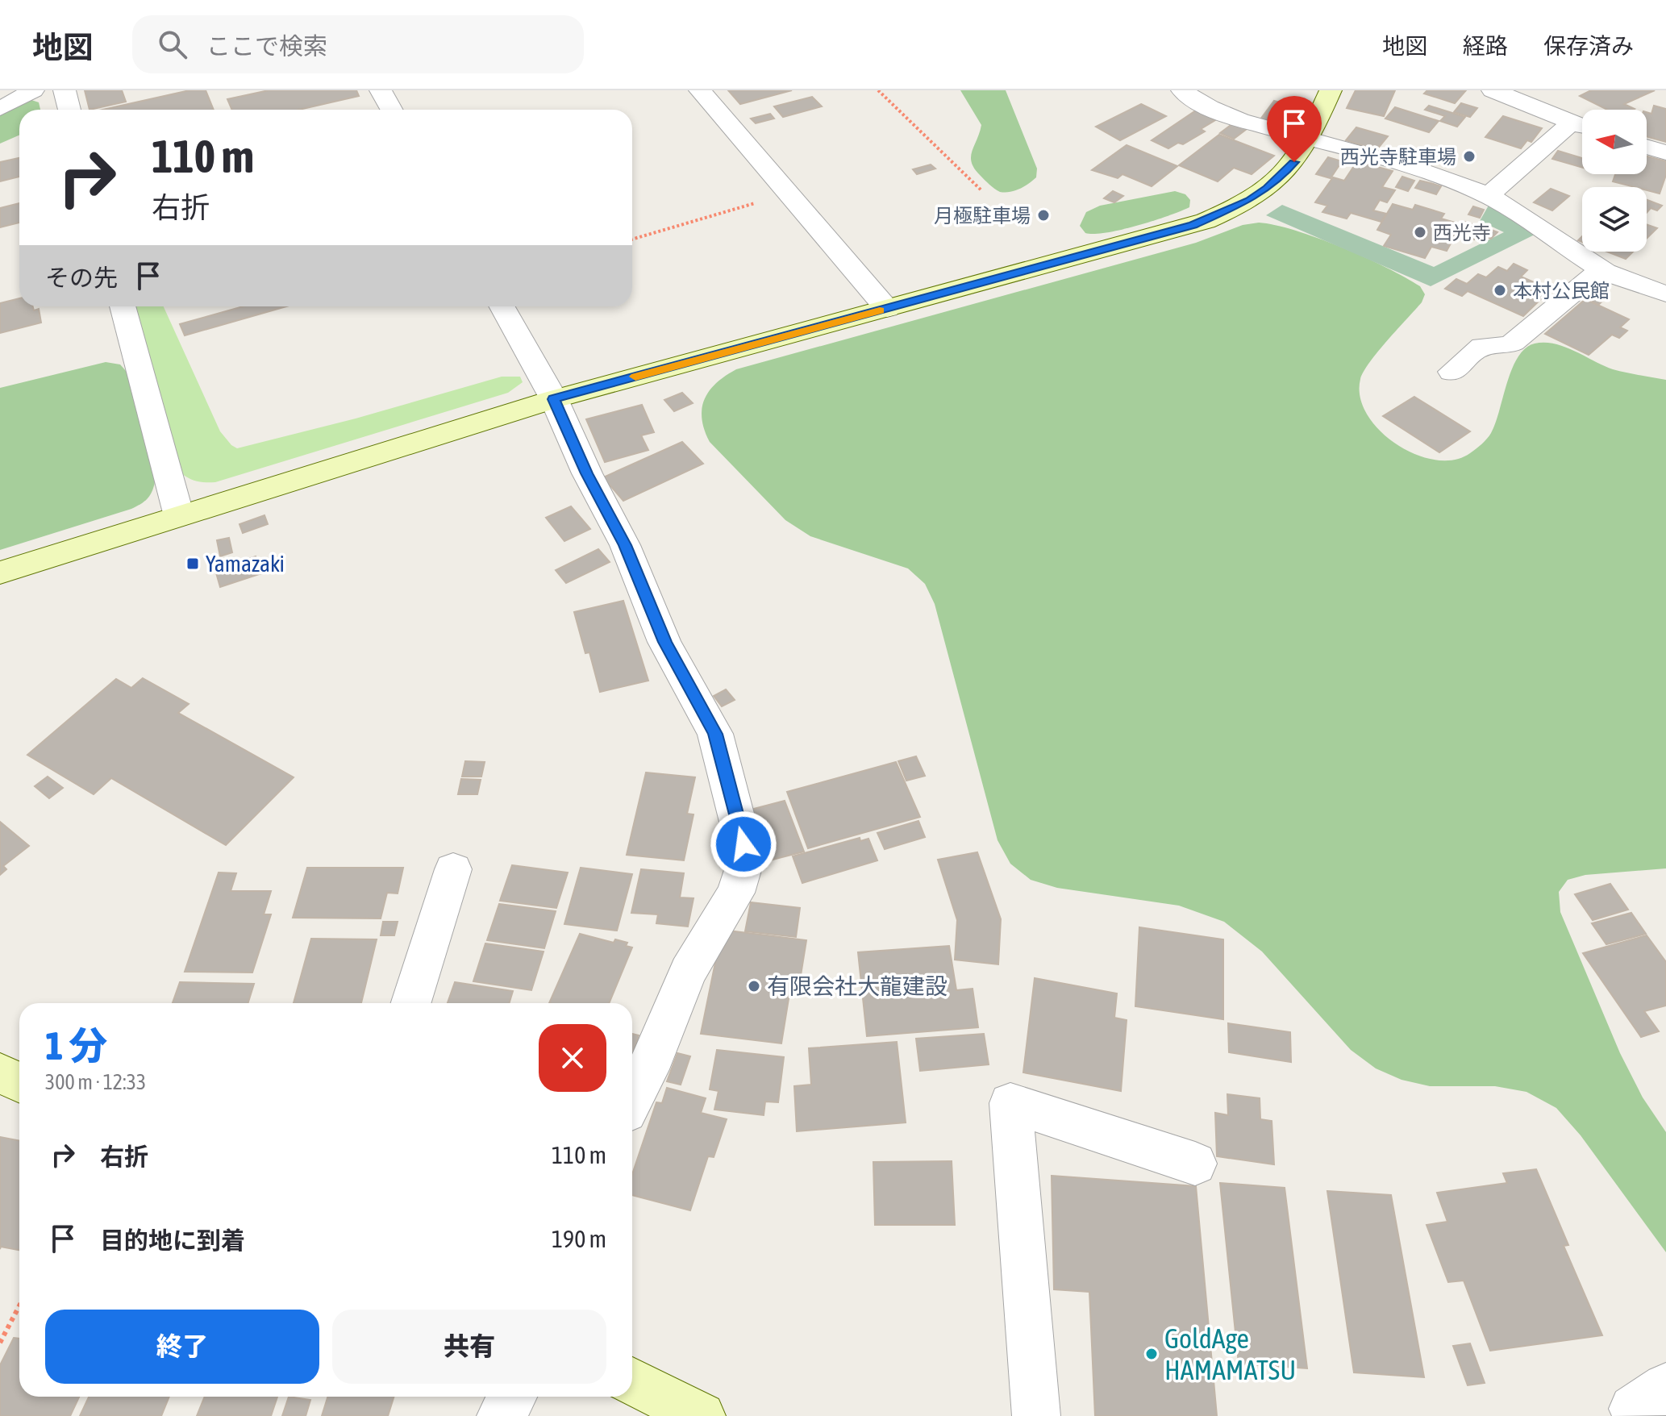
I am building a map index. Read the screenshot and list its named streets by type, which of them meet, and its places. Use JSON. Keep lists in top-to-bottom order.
{
  "places": {
    "other": [
      "西光寺駐車場",
      "月極駐車場",
      "西光寺",
      "本村公民館",
      "有限会社大龍建設",
      "GoldAge HAMAMATSU"
    ],
    "transit": ["Yamazaki"]
  },
  "north": "left",
  "page": {
    "header": "地図",
    "search": "ここで検索",
    "nav": ["地図", "経路", "保存済み"],
    "turn": ["110 m", "右折"],
    "then": "その先",
    "heading": ["1 分", "300 m · 12:33"],
    "list": [
      {
        "name": "右折",
        "value": "110 m"
      },
      {
        "name": "目的地に到着",
        "value": "190 m"
      }
    ],
    "buttons": ["終了", "共有"]
  }
}
